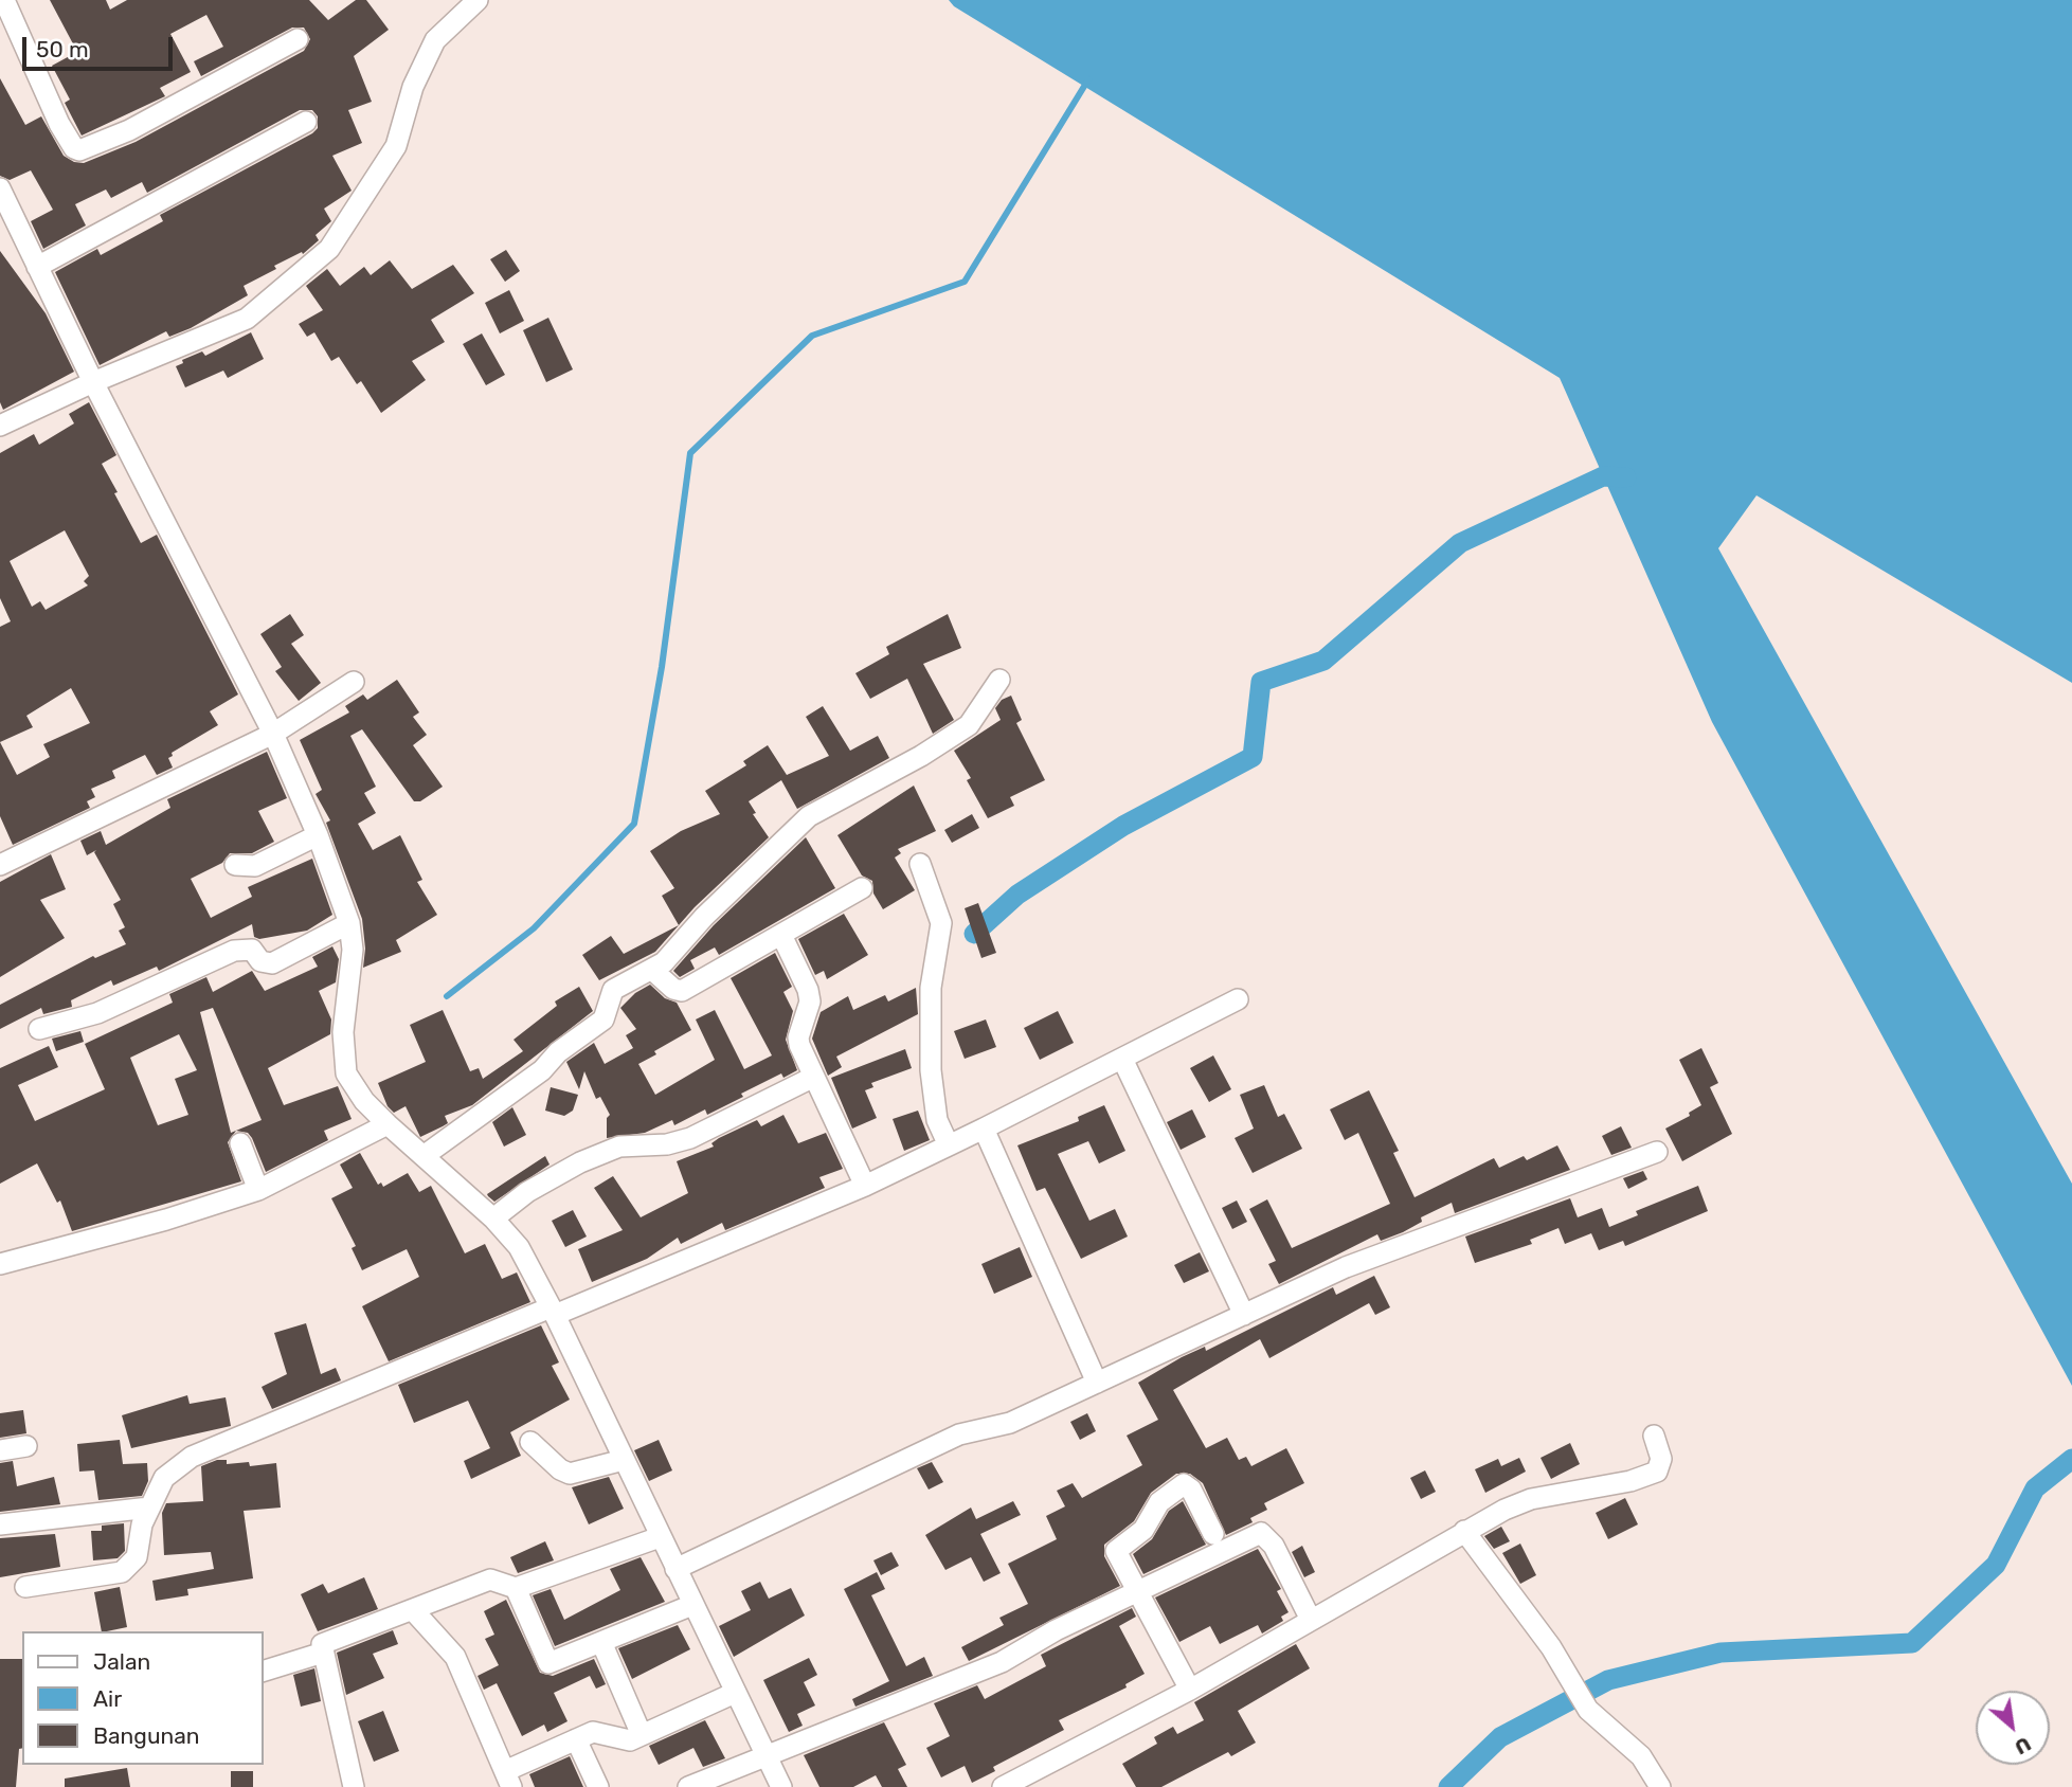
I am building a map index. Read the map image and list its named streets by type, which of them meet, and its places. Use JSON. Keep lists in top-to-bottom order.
{
  "legend": ["Jalan", "Air", "Bangunan"],
  "scale_bar": "50 m",
  "north": "bottom right"
}
